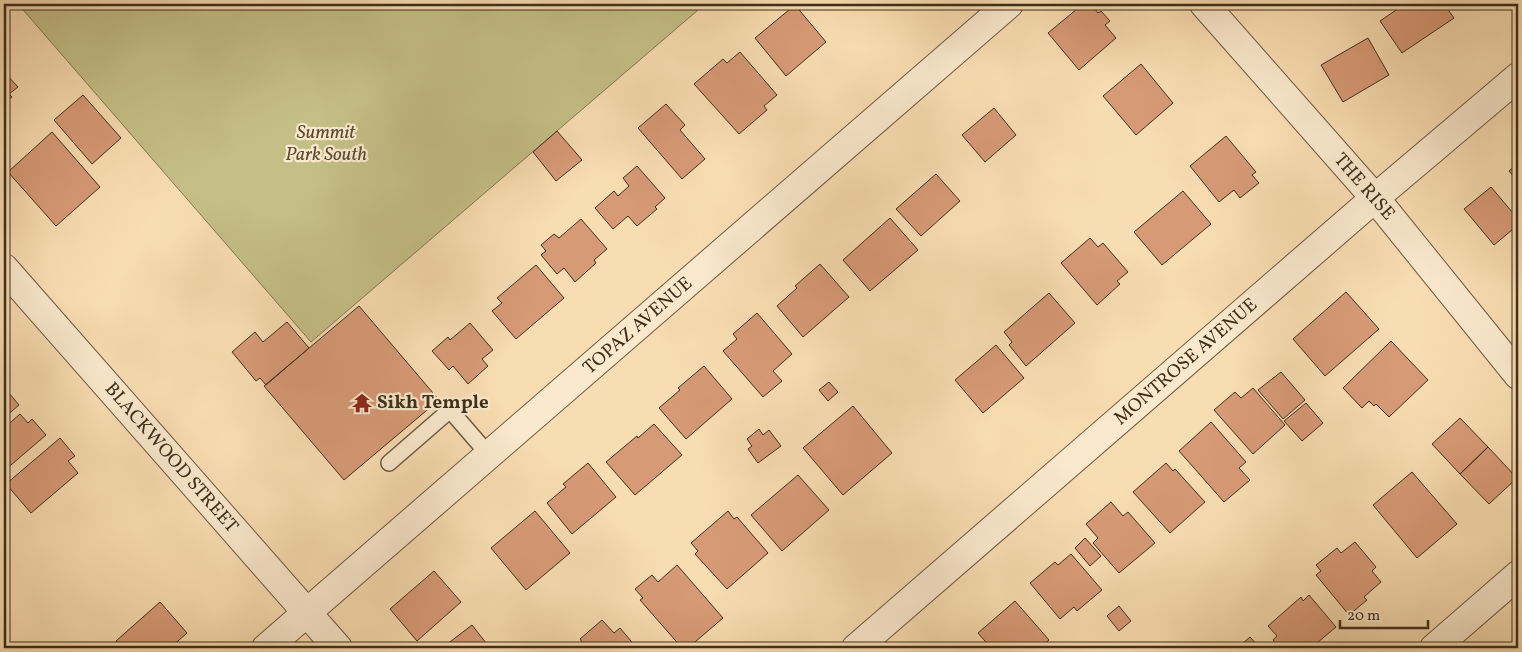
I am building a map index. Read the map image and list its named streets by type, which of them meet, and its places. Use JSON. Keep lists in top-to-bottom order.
{
  "streets": {
    "street": [
      "THE RISE",
      "TOPAZ AVENUE",
      "MONTROSE AVENUE",
      "BLACKWOOD STREET"
    ]
  },
  "crossings": [
    ["THE RISE", "MONTROSE AVENUE"],
    ["TOPAZ AVENUE", "BLACKWOOD STREET"]
  ],
  "parks": ["Summit Park South"],
  "places": {
    "temple": ["Sikh Temple"]
  },
  "scale_bar": "20 m"
}
